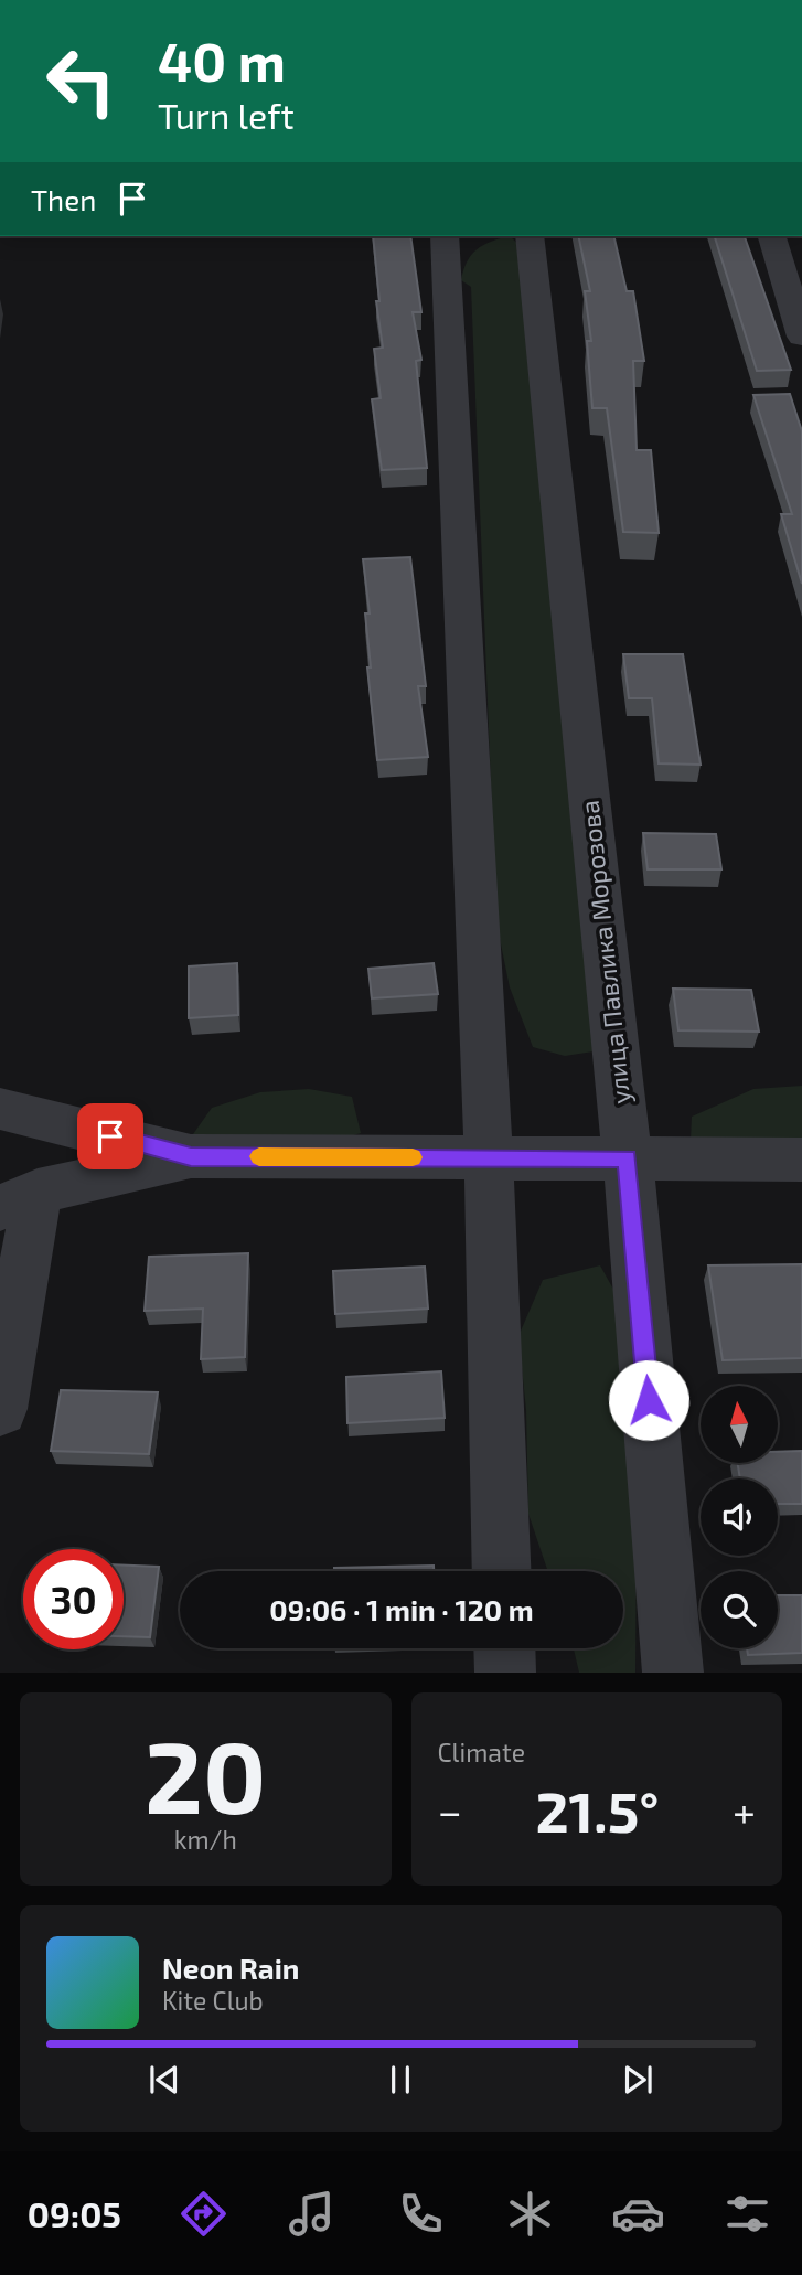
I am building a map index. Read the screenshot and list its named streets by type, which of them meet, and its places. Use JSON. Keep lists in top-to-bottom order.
{
  "streets": {
    "street": ["улица Павлика Морозова"]
  },
  "north": "top",
  "page": {
    "turn": ["40 m", "Turn left"],
    "then": "Then",
    "limit": "30",
    "trip": "09:06 · 1 min · 120 m",
    "tile": [
      ["20", "km/h"],
      "Climate"
    ],
    "heat": ["−", "21.5°", "+"],
    "song": ["Neon Rain", "Kite Club"],
    "tabs": "09:05"
  }
}
